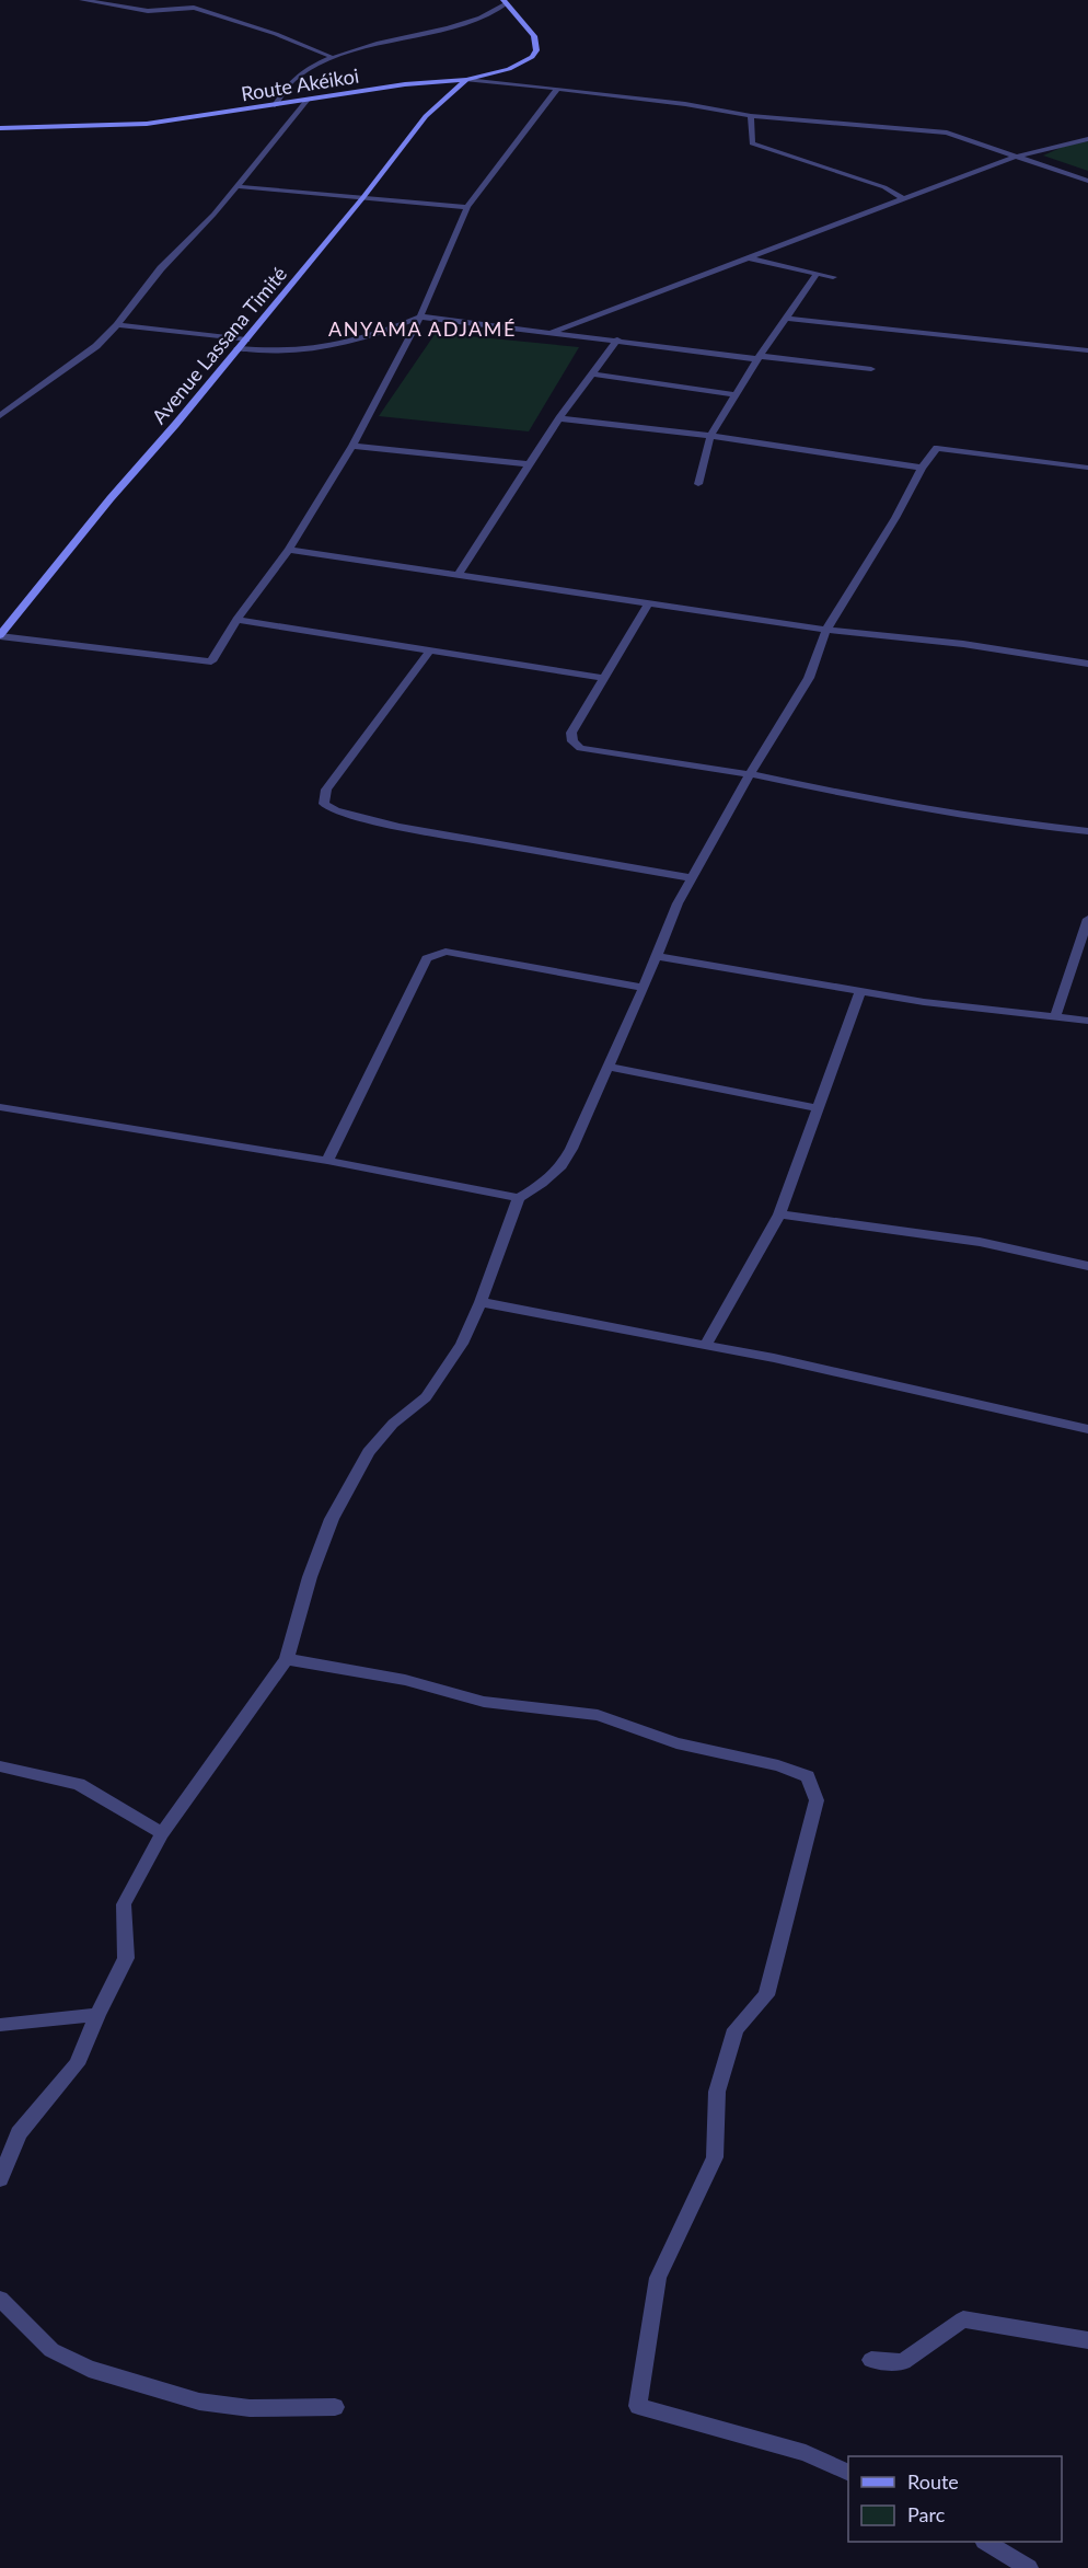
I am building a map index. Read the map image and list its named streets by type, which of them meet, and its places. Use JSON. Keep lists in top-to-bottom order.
{
  "streets": {
    "street": ["Route Akéikoi", "Avenue Lassana Timité"]
  },
  "crossings": [
    ["Route Akéikoi", "Avenue Lassana Timité"]
  ],
  "districts": ["ANYAMA ADJAMÉ"],
  "legend": ["Route", "Parc"]
}
